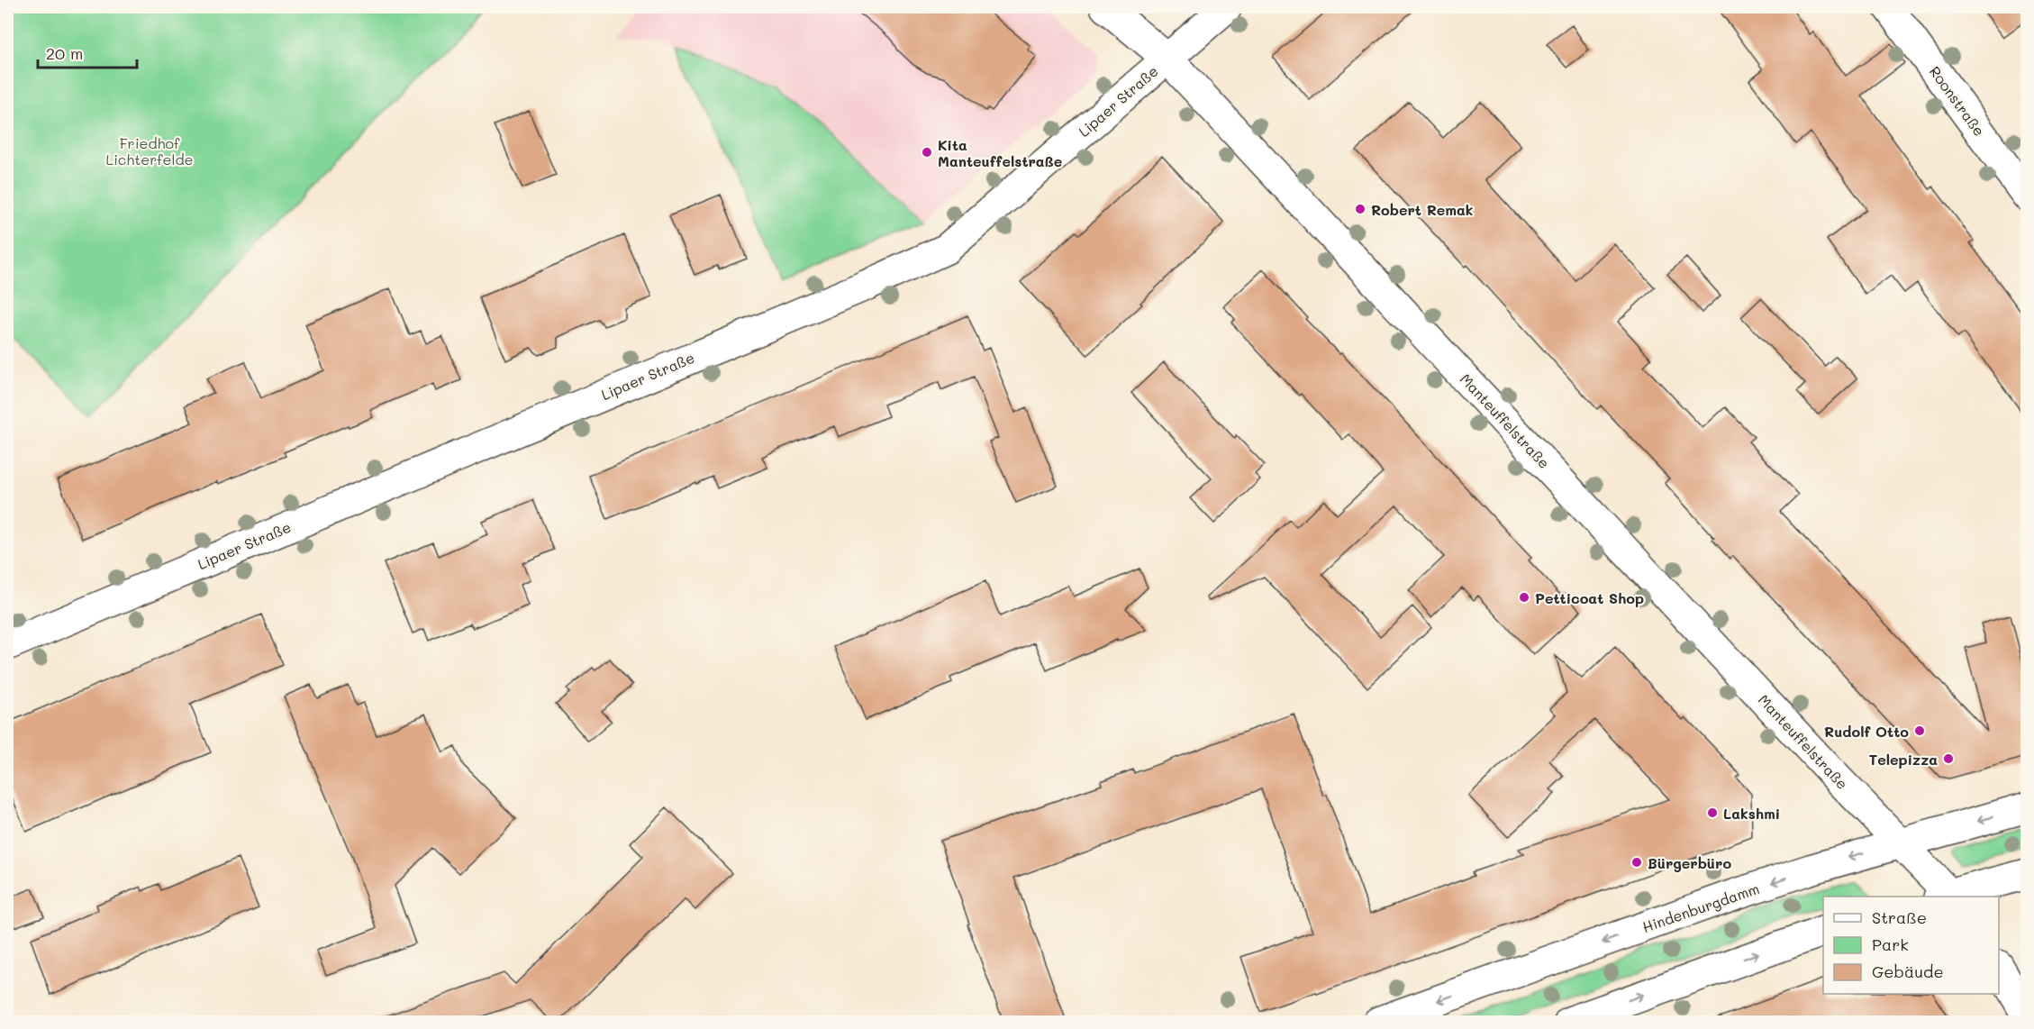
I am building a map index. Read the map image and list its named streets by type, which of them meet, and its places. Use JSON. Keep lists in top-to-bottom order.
{
  "streets": {
    "street": [
      "Lipaer Straße",
      "Roonstraße",
      "Manteuffelstraße",
      "Hindenburgdamm"
    ]
  },
  "crossings": [
    ["Lipaer Straße", "Manteuffelstraße"],
    ["Manteuffelstraße", "Hindenburgdamm"]
  ],
  "parks": ["Friedhof Lichterfelde"],
  "places": [
    "Kita Manteuffelstraße",
    "Robert Remak",
    "Petticoat Shop",
    "Rudolf Otto",
    "Telepizza",
    "Lakshmi",
    "Bürgerbüro"
  ],
  "legend": ["Straße", "Park", "Gebäude"],
  "scale_bar": "20 m"
}
